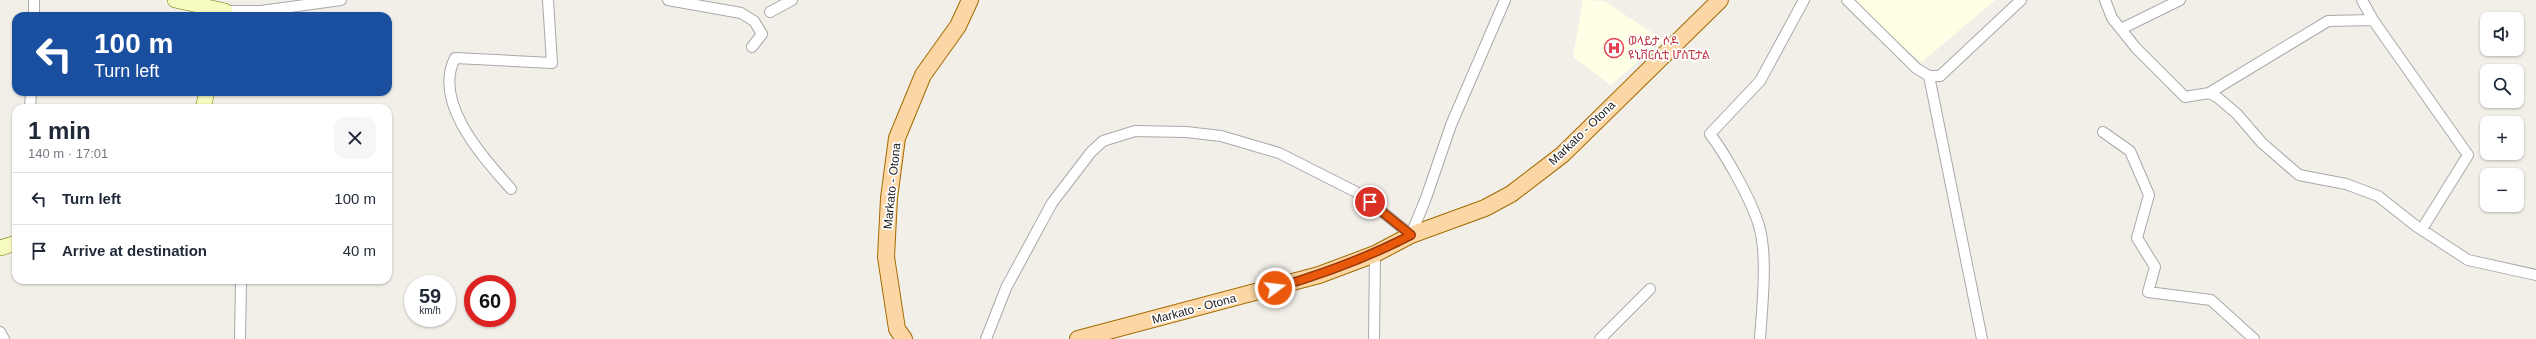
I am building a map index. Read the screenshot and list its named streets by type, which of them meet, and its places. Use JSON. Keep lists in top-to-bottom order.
{
  "streets": {
    "main road": ["Markato - Otona"]
  },
  "places": {
    "hospital": ["ወላይታ ሶዶ ዩኒቨርሲቲ ሆስፒታል"]
  },
  "page": {
    "map_buttons": ["+", "−"],
    "turn": ["100 m", "Turn left"],
    "heading": ["1 min", "140 m · 17:01"],
    "list": [
      {
        "name": "Turn left",
        "value": "100 m"
      },
      {
        "name": "Arrive at destination",
        "value": "40 m"
      }
    ],
    "speed": "59 km/h",
    "limit": "60"
  }
}
